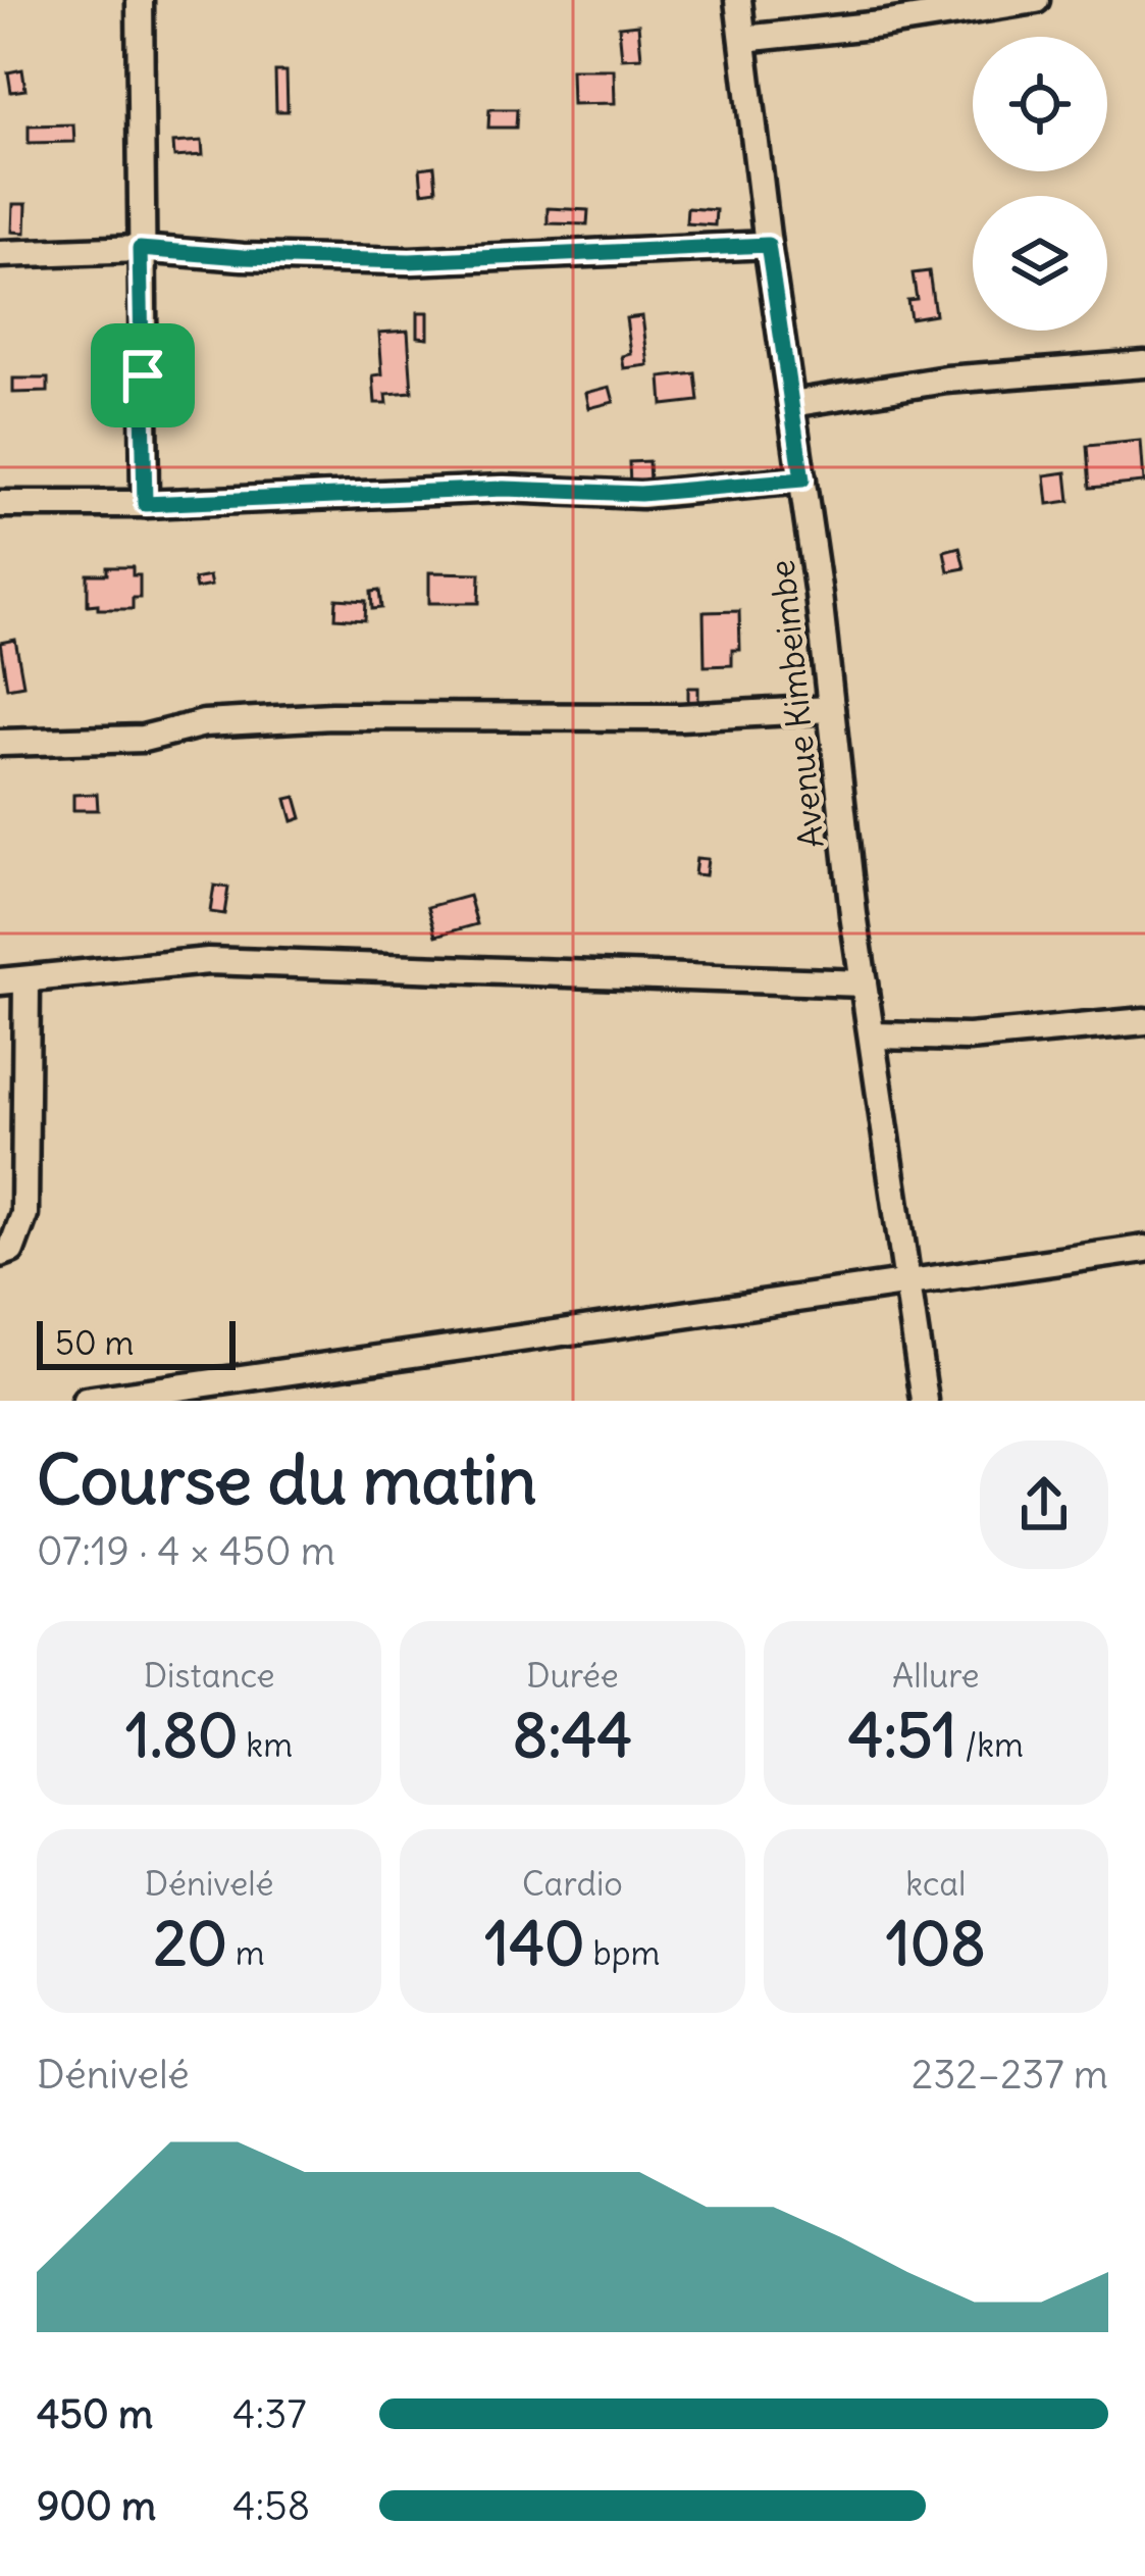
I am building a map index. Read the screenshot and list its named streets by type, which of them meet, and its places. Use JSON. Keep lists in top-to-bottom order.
{
  "streets": {
    "street": ["Avenue Kimbeimbe"]
  },
  "scale_bar": "50 m",
  "page": {
    "scale": "50 m",
    "heading": ["Course du matin", "07:19 · 4 × 450 m"],
    "stats": [
      ["Distance", "1.80 km"],
      ["Durée", "8:44"],
      ["Allure", "4:51 /km"],
      ["Dénivelé", "20 m"],
      ["Cardio", "140 bpm"],
      ["kcal", "108"]
    ],
    "chart": ["Dénivelé", "232–237 m"],
    "list": [
      {
        "name": "450 m",
        "note": "4:37"
      },
      {
        "name": "900 m",
        "note": "4:58"
      }
    ]
  }
}
